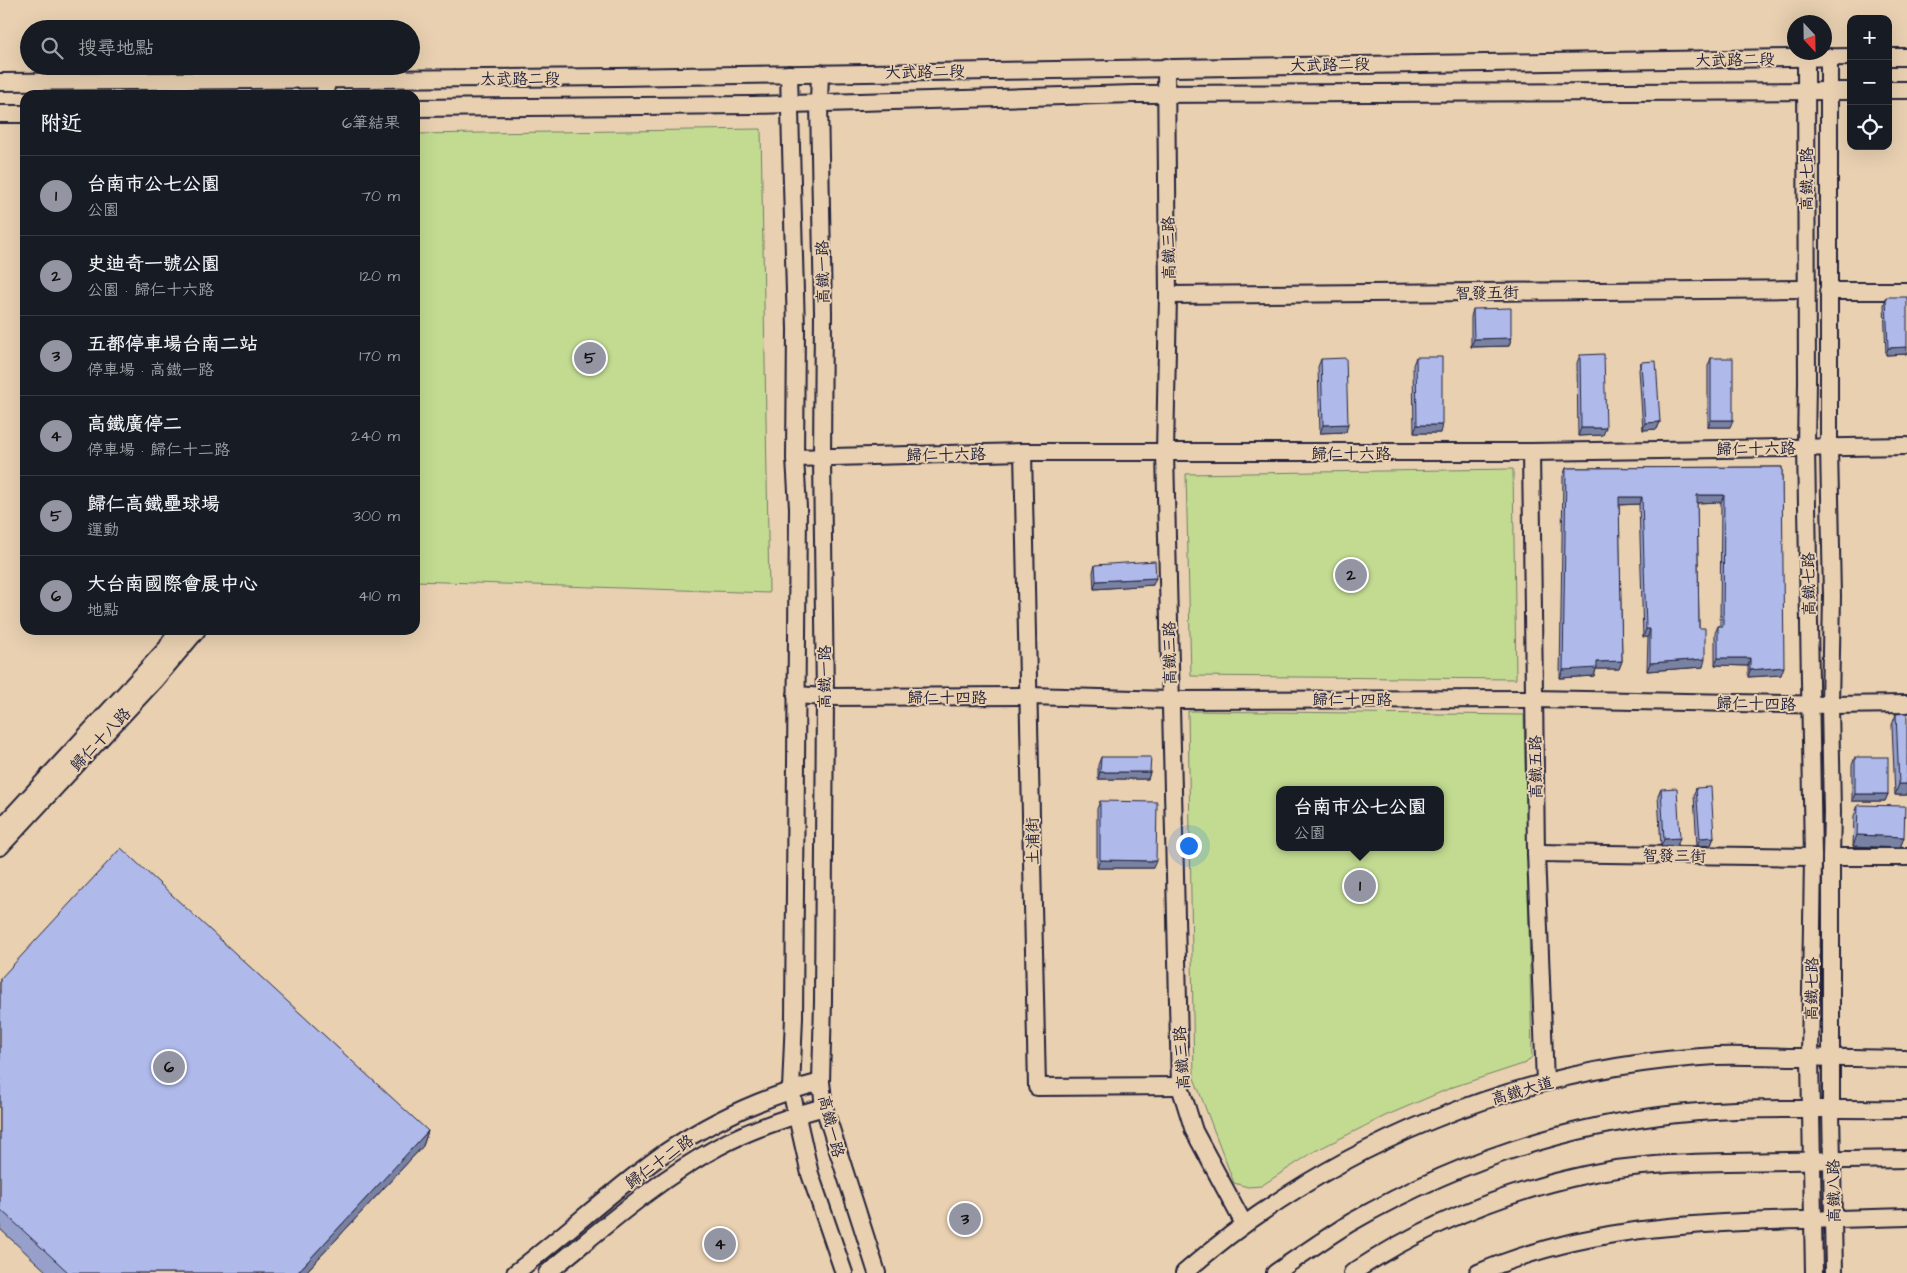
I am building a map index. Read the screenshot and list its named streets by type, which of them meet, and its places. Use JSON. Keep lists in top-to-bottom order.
{
  "streets": {
    "street": [
      "大武路二段",
      "高鐵七路",
      "高鐵三路",
      "高鐵一路",
      "智發五街",
      "歸仁十六路",
      "歸仁十四路",
      "歸仁十八路",
      "高鐵五路",
      "土浦街",
      "智發三街",
      "高鐵大道",
      "歸仁十二路",
      "高鐵八路"
    ]
  },
  "crossings": [
    ["大武路二段", "高鐵七路"],
    ["大武路二段", "高鐵三路"],
    ["大武路二段", "高鐵一路"],
    ["高鐵七路", "智發五街"],
    ["高鐵七路", "歸仁十六路"],
    ["高鐵七路", "歸仁十四路"],
    ["高鐵七路", "智發三街"],
    ["高鐵七路", "高鐵大道"],
    ["高鐵七路", "高鐵八路"],
    ["高鐵三路", "智發五街"],
    ["高鐵三路", "歸仁十六路"],
    ["高鐵三路", "歸仁十四路"],
    ["高鐵三路", "土浦街"],
    ["高鐵三路", "高鐵大道"],
    ["高鐵一路", "歸仁十六路"],
    ["高鐵一路", "歸仁十四路"],
    ["高鐵一路", "歸仁十二路"],
    ["歸仁十六路", "高鐵五路"],
    ["歸仁十六路", "土浦街"],
    ["歸仁十四路", "高鐵五路"],
    ["歸仁十四路", "土浦街"],
    ["高鐵五路", "智發三街"],
    ["高鐵五路", "高鐵大道"]
  ],
  "north": "bottom",
  "page": {
    "map_buttons": ["+", "−"],
    "search": "搜尋地點",
    "heading": ["附近", "6筆結果"],
    "list": [
      {
        "mark": "1",
        "name": "台南市公七公園",
        "note": "公園",
        "value": "70 m"
      },
      {
        "mark": "2",
        "name": "史迪奇一號公園",
        "note": "公園 · 歸仁十六路",
        "value": "120 m"
      },
      {
        "mark": "3",
        "name": "五都停車場台南二站",
        "note": "停車場 · 高鐵一路",
        "value": "170 m"
      },
      {
        "mark": "4",
        "name": "高鐵廣停二",
        "note": "停車場 · 歸仁十二路",
        "value": "240 m"
      },
      {
        "mark": "5",
        "name": "歸仁高鐵壘球場",
        "note": "運動",
        "value": "300 m"
      },
      {
        "mark": "6",
        "name": "大台南國際會展中心",
        "note": "地點",
        "value": "410 m"
      }
    ],
    "pins": [
      "5",
      "2",
      "1",
      "6",
      "3",
      "4"
    ],
    "popup": ["台南市公七公園", "公園"]
  }
}
